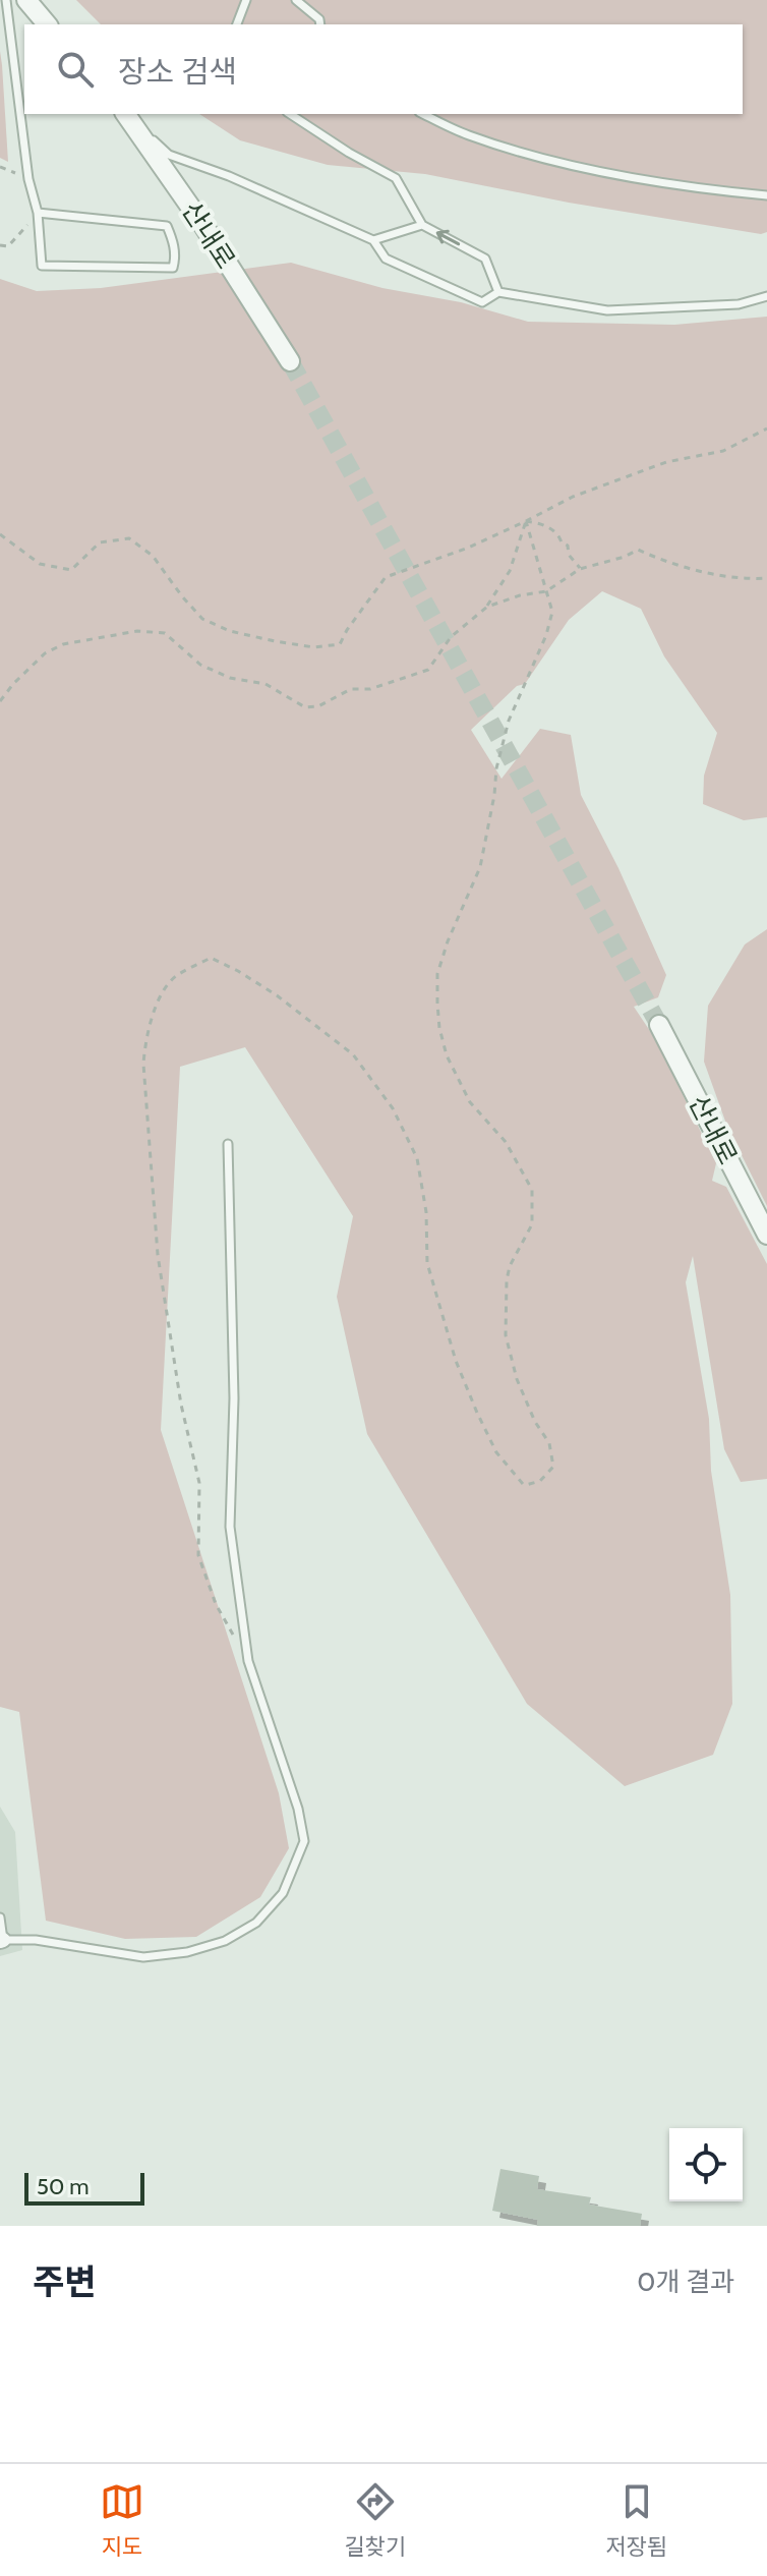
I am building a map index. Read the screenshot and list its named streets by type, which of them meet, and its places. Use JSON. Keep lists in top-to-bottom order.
{
  "streets": {
    "street": ["산내로"]
  },
  "scale_bar": "50 m",
  "page": {
    "search": "장소 검색",
    "scale": "50 m",
    "heading": ["주변", "0개 결과"],
    "nav": ["지도", "길찾기", "저장됨"]
  }
}
